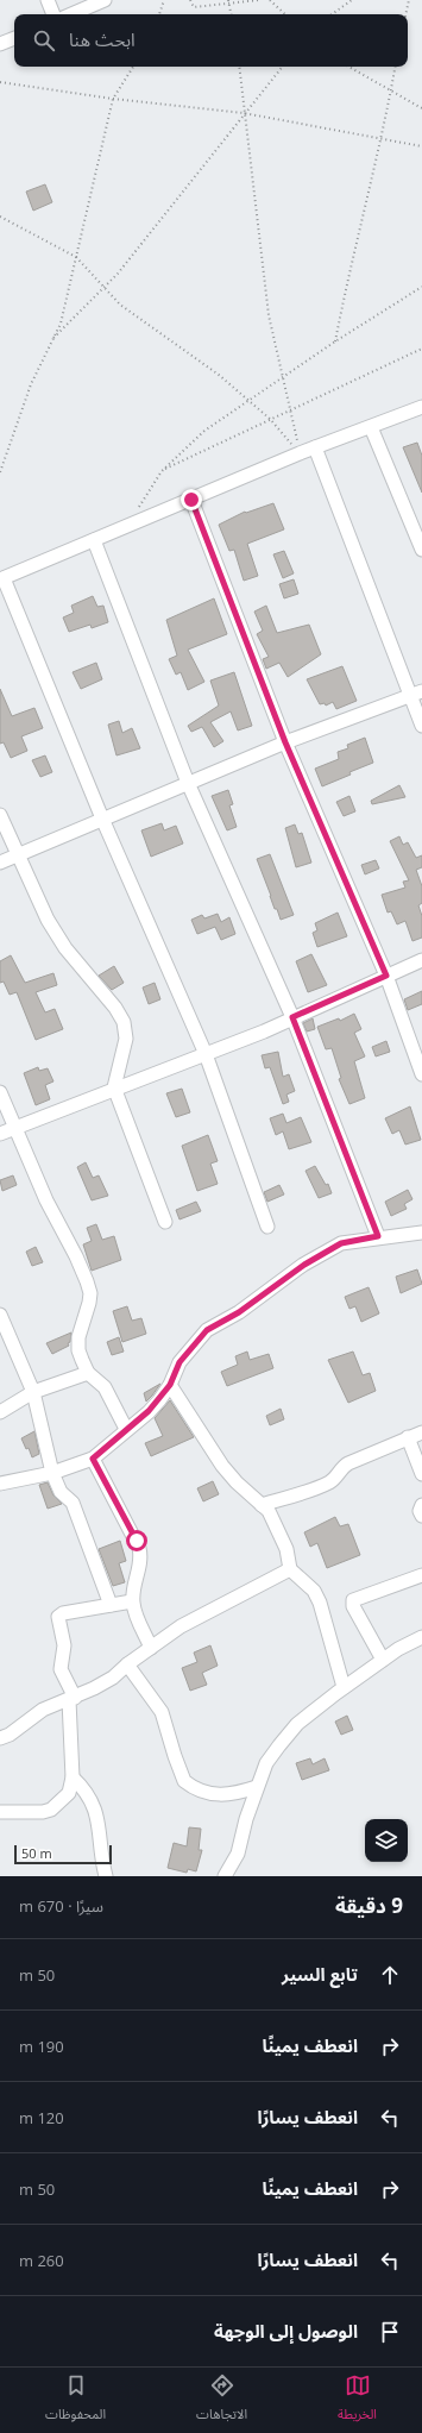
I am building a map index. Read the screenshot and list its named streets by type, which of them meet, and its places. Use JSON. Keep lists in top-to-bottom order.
{
  "scale_bar": "50 m",
  "page": {
    "search": "ابحث هنا",
    "scale": "50 m",
    "heading": ["9 دقيقة", "سيرًا · 670 m"],
    "list": [
      ["تابع السير", "50 m"],
      ["انعطف يمينًا", "190 m"],
      ["انعطف يسارًا", "120 m"],
      ["انعطف يمينًا", "50 m"],
      ["انعطف يسارًا", "260 m"],
      "الوصول إلى الوجهة"
    ],
    "nav": ["الخريطة", "الاتجاهات", "المحفوظات"]
  }
}
